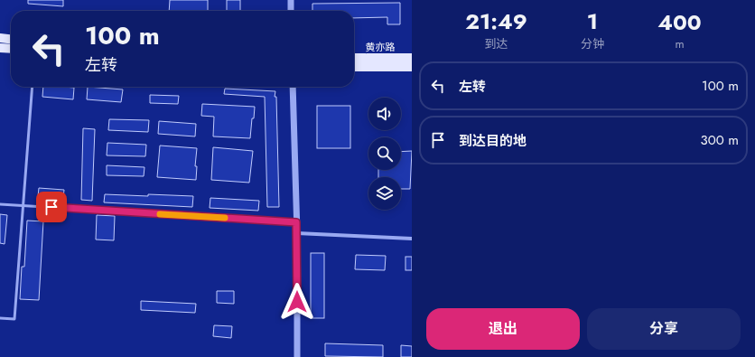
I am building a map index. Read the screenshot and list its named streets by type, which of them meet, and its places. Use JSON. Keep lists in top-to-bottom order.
{
  "streets": {
    "main road": ["黄亦路"]
  },
  "page": {
    "eta": [
      "21:49",
      "到达",
      "1",
      "分钟",
      "400",
      "m"
    ],
    "turn": ["100 m", "左转"],
    "list": [
      {
        "name": "左转",
        "value": "100 m"
      },
      {
        "name": "到达目的地",
        "value": "300 m"
      }
    ],
    "buttons": ["退出", "分享"]
  }
}
